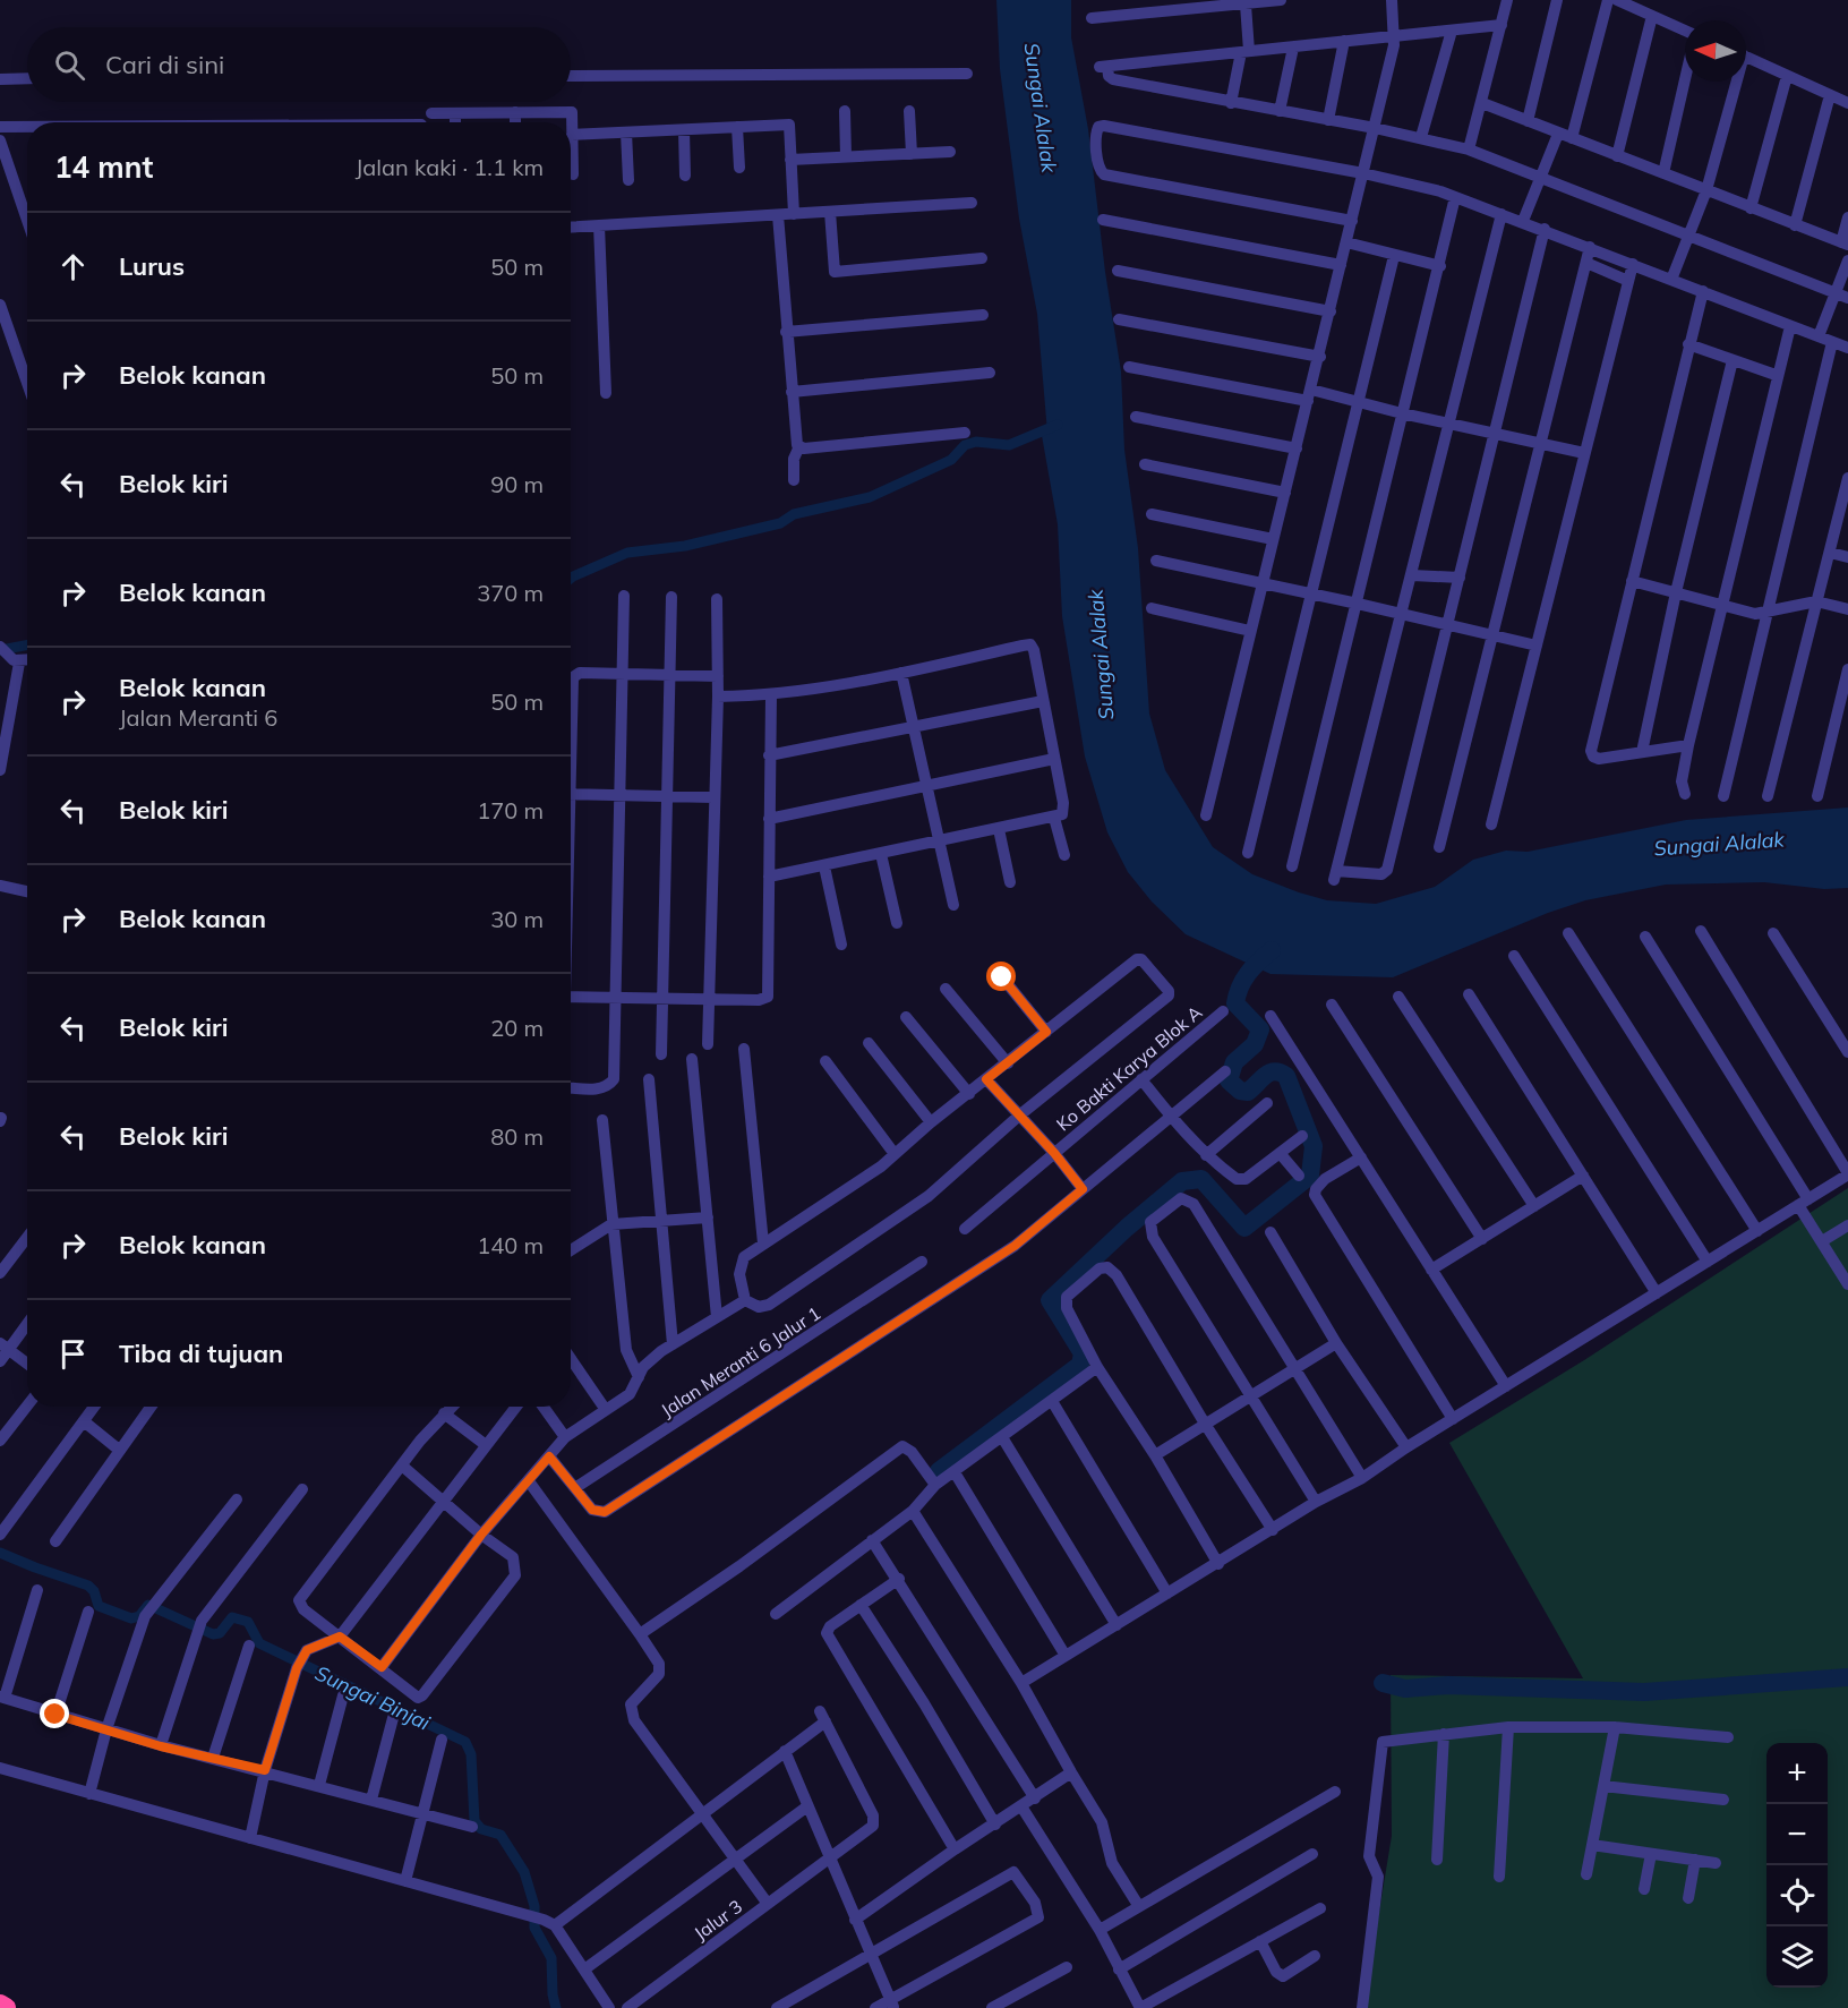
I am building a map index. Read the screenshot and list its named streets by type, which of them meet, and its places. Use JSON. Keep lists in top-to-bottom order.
{
  "streets": {
    "street": ["Ko Bakti Karya Blok A", "Jalan Meranti 6 Jalur 1", "Jalur 3"]
  },
  "water": ["Sungai Alalak", "Sungai Binjai"],
  "north": "left",
  "page": {
    "search": "Cari di sini",
    "heading": ["14 mnt", "Jalan kaki · 1.1 km"],
    "list": [
      ["Lurus", "50 m"],
      ["Belok kanan", "50 m"],
      ["Belok kiri", "90 m"],
      ["Belok kanan", "370 m"],
      ["Belok kanan", "Jalan Meranti 6", "50 m"],
      ["Belok kiri", "170 m"],
      ["Belok kanan", "30 m"],
      ["Belok kiri", "20 m"],
      ["Belok kiri", "80 m"],
      ["Belok kanan", "140 m"],
      "Tiba di tujuan"
    ],
    "map_buttons": ["+", "−"]
  }
}
